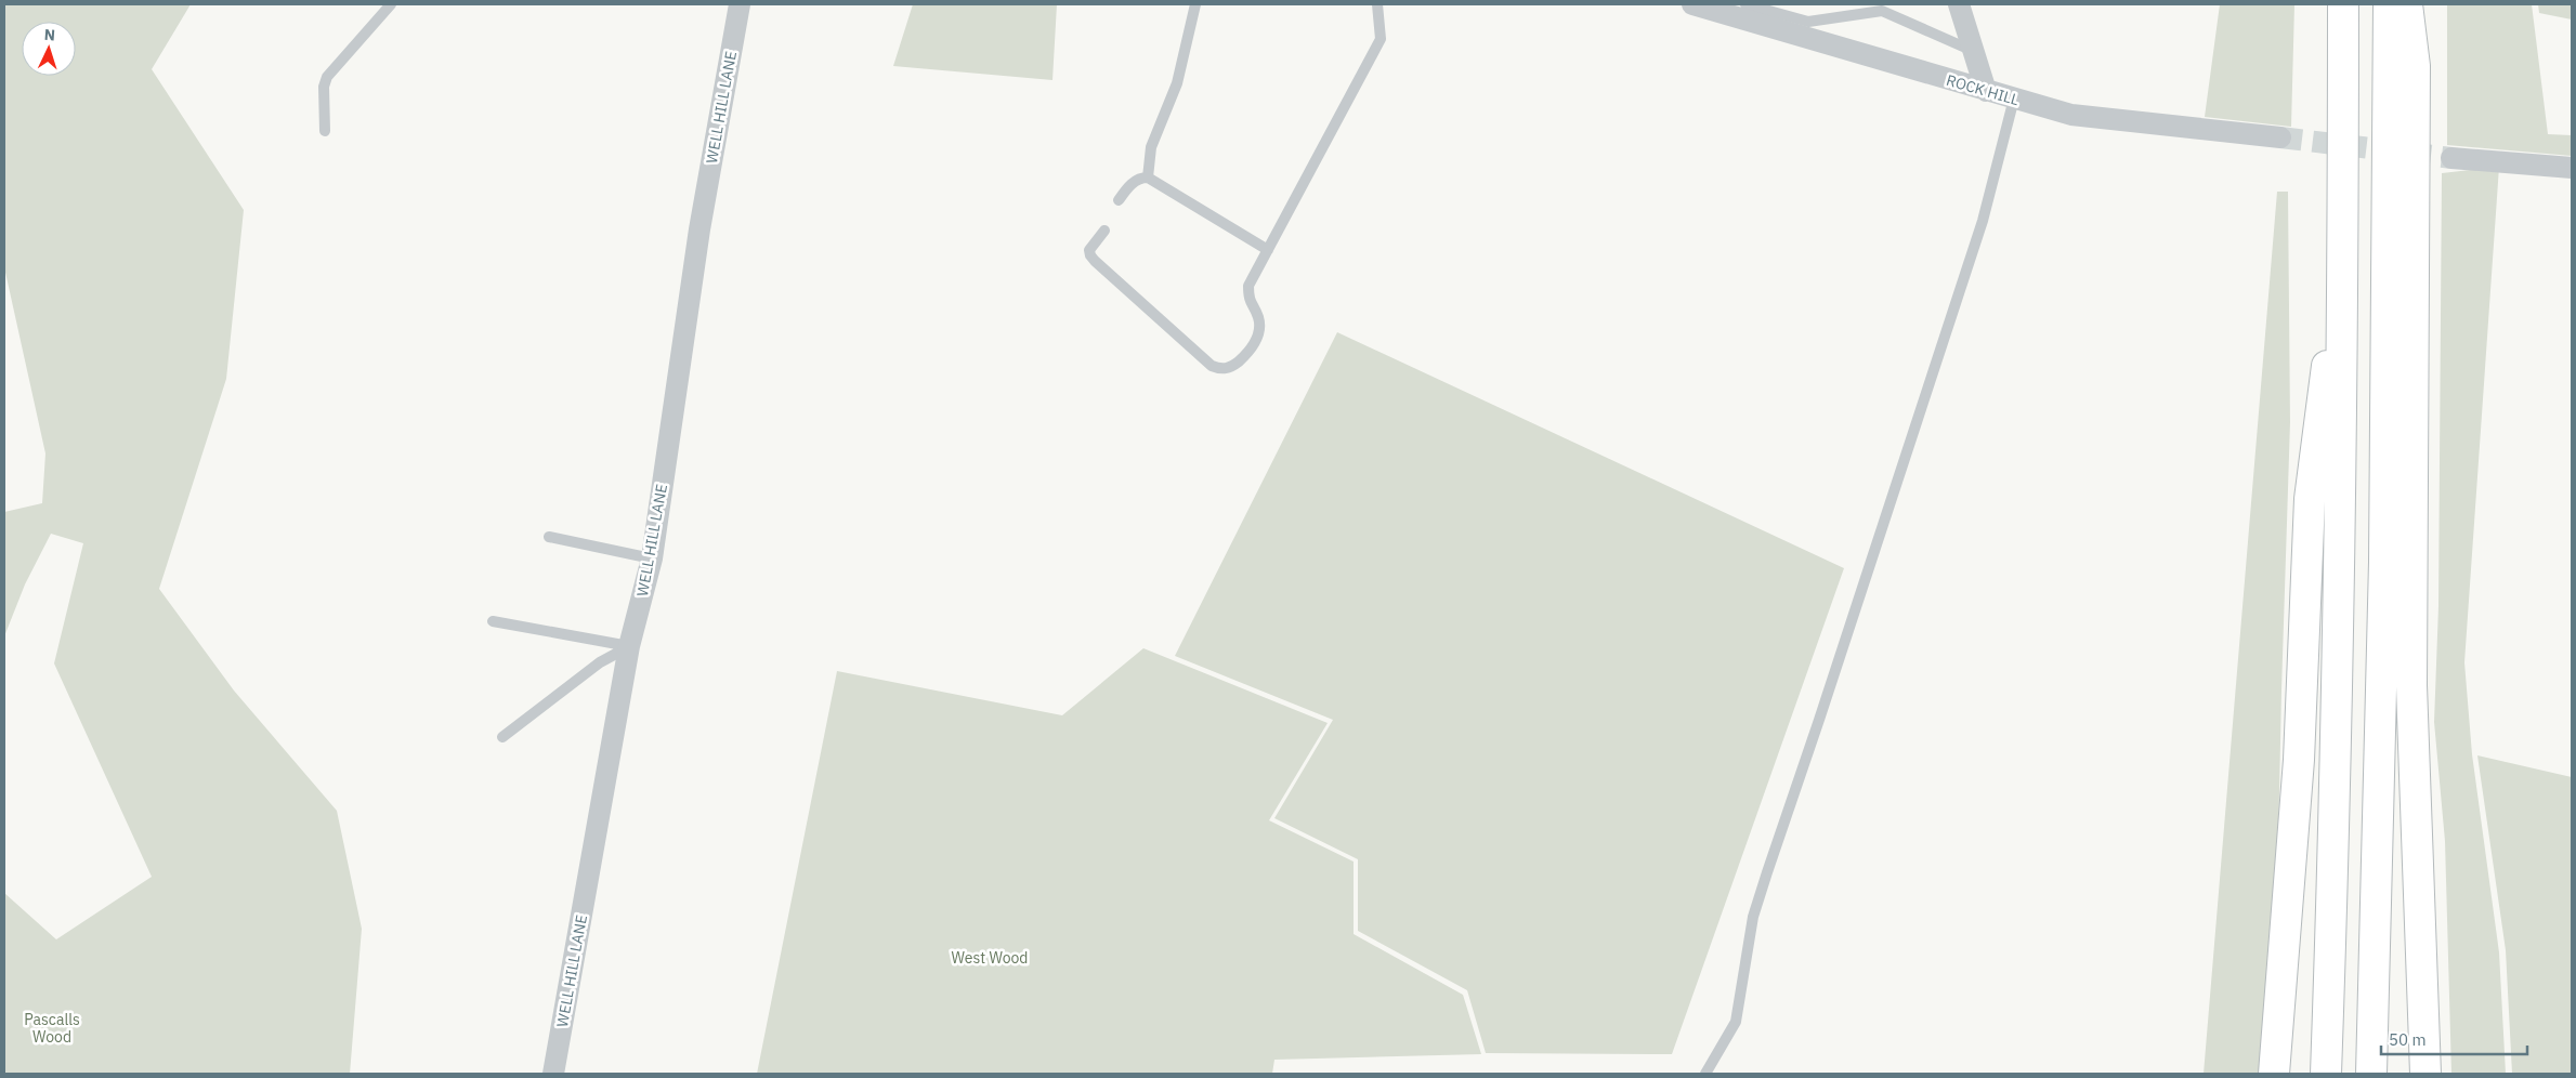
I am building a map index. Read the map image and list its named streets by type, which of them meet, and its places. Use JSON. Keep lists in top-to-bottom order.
{
  "streets": {
    "street": ["ROCK HILL", "WELL HILL LANE"]
  },
  "parks": ["West Wood", "Pascalls Wood"],
  "scale_bar": "50 m",
  "north": "top"
}
